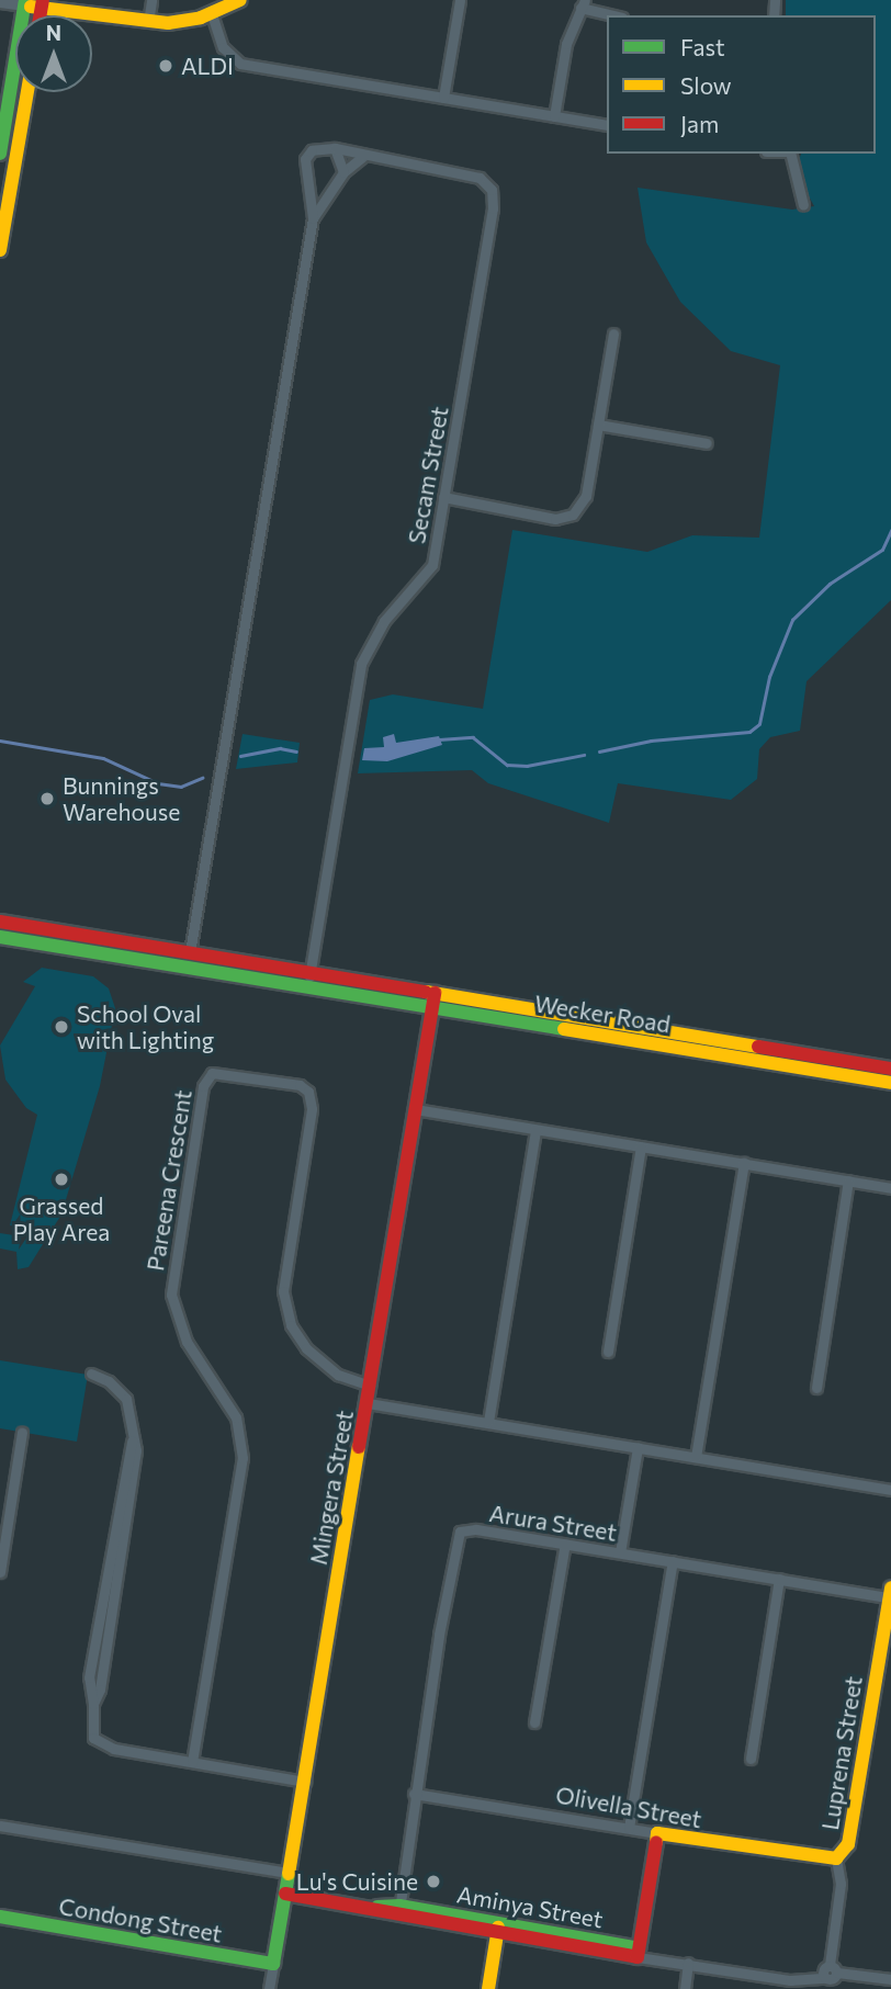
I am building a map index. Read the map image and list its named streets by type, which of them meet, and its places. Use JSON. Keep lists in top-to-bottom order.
{
  "streets": {
    "street": [
      "Secam Street",
      "Wecker Road",
      "Pareena Crescent",
      "Mingera Street",
      "Arura Street",
      "Luprena Street",
      "Olivella Street",
      "Aminya Street",
      "Condong Street"
    ]
  },
  "crossings": [
    ["Secam Street", "Wecker Road"],
    ["Wecker Road", "Mingera Street"],
    ["Pareena Crescent", "Mingera Street"],
    ["Mingera Street", "Aminya Street"],
    ["Mingera Street", "Condong Street"],
    ["Arura Street", "Luprena Street"],
    ["Arura Street", "Olivella Street"],
    ["Arura Street", "Aminya Street"],
    ["Luprena Street", "Olivella Street"],
    ["Luprena Street", "Aminya Street"]
  ],
  "places": [
    "ALDI",
    "Bunnings Warehouse",
    "School Oval with Lighting",
    "Grassed Play Area",
    "Lu's Cuisine"
  ],
  "legend": ["Fast", "Slow", "Jam"],
  "north": "top"
}
